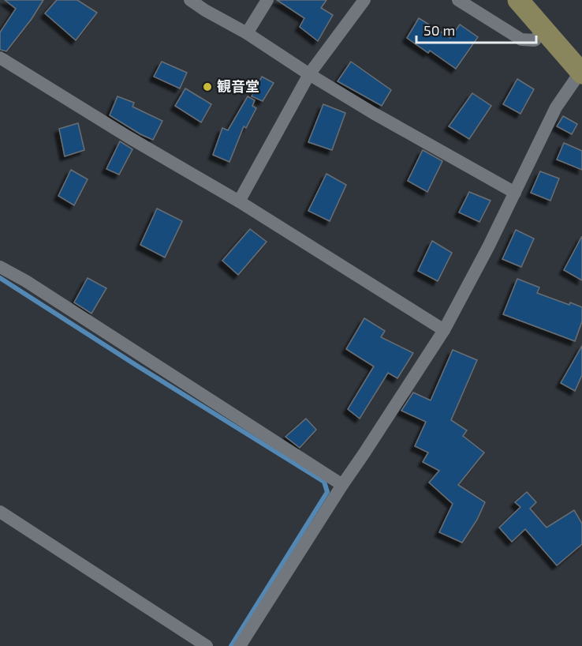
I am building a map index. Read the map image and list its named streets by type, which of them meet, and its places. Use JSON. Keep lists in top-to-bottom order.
{
  "places": ["観音堂"],
  "scale_bar": "50 m"
}
